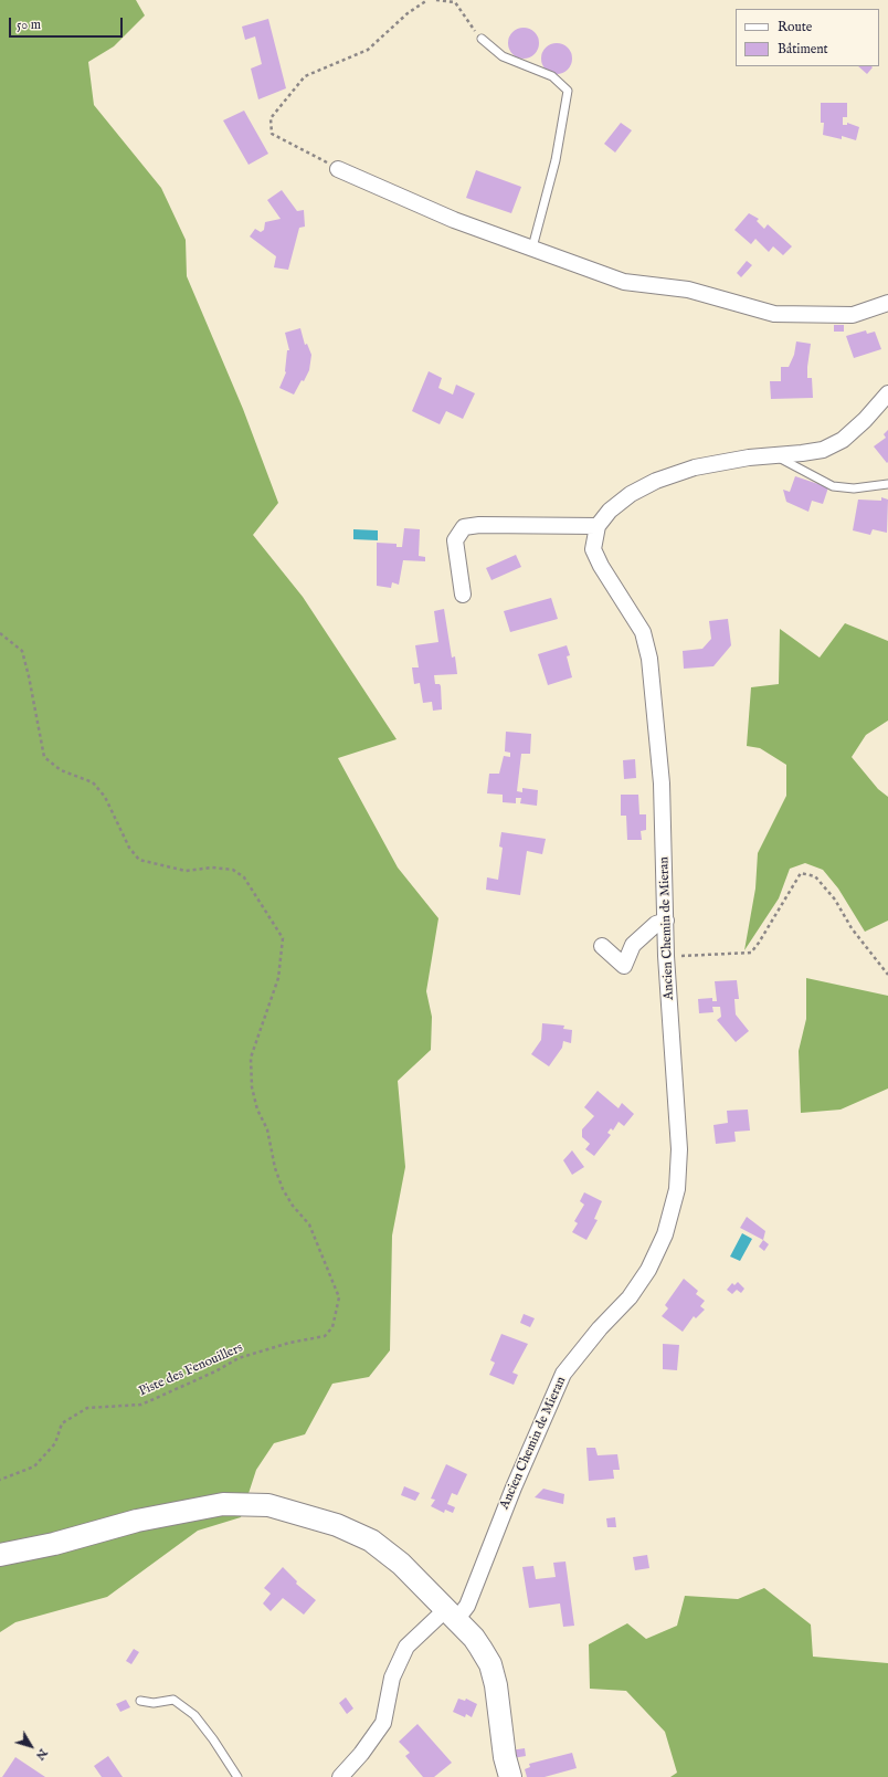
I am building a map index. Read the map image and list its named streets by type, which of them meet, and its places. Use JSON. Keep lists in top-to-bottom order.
{
  "streets": {
    "street": ["Ancien Chemin de Mieran"],
    "path": ["Piste des Fenouillers"]
  },
  "legend": ["Route", "Bâtiment"],
  "scale_bar": "50 m",
  "north": "bottom right"
}
